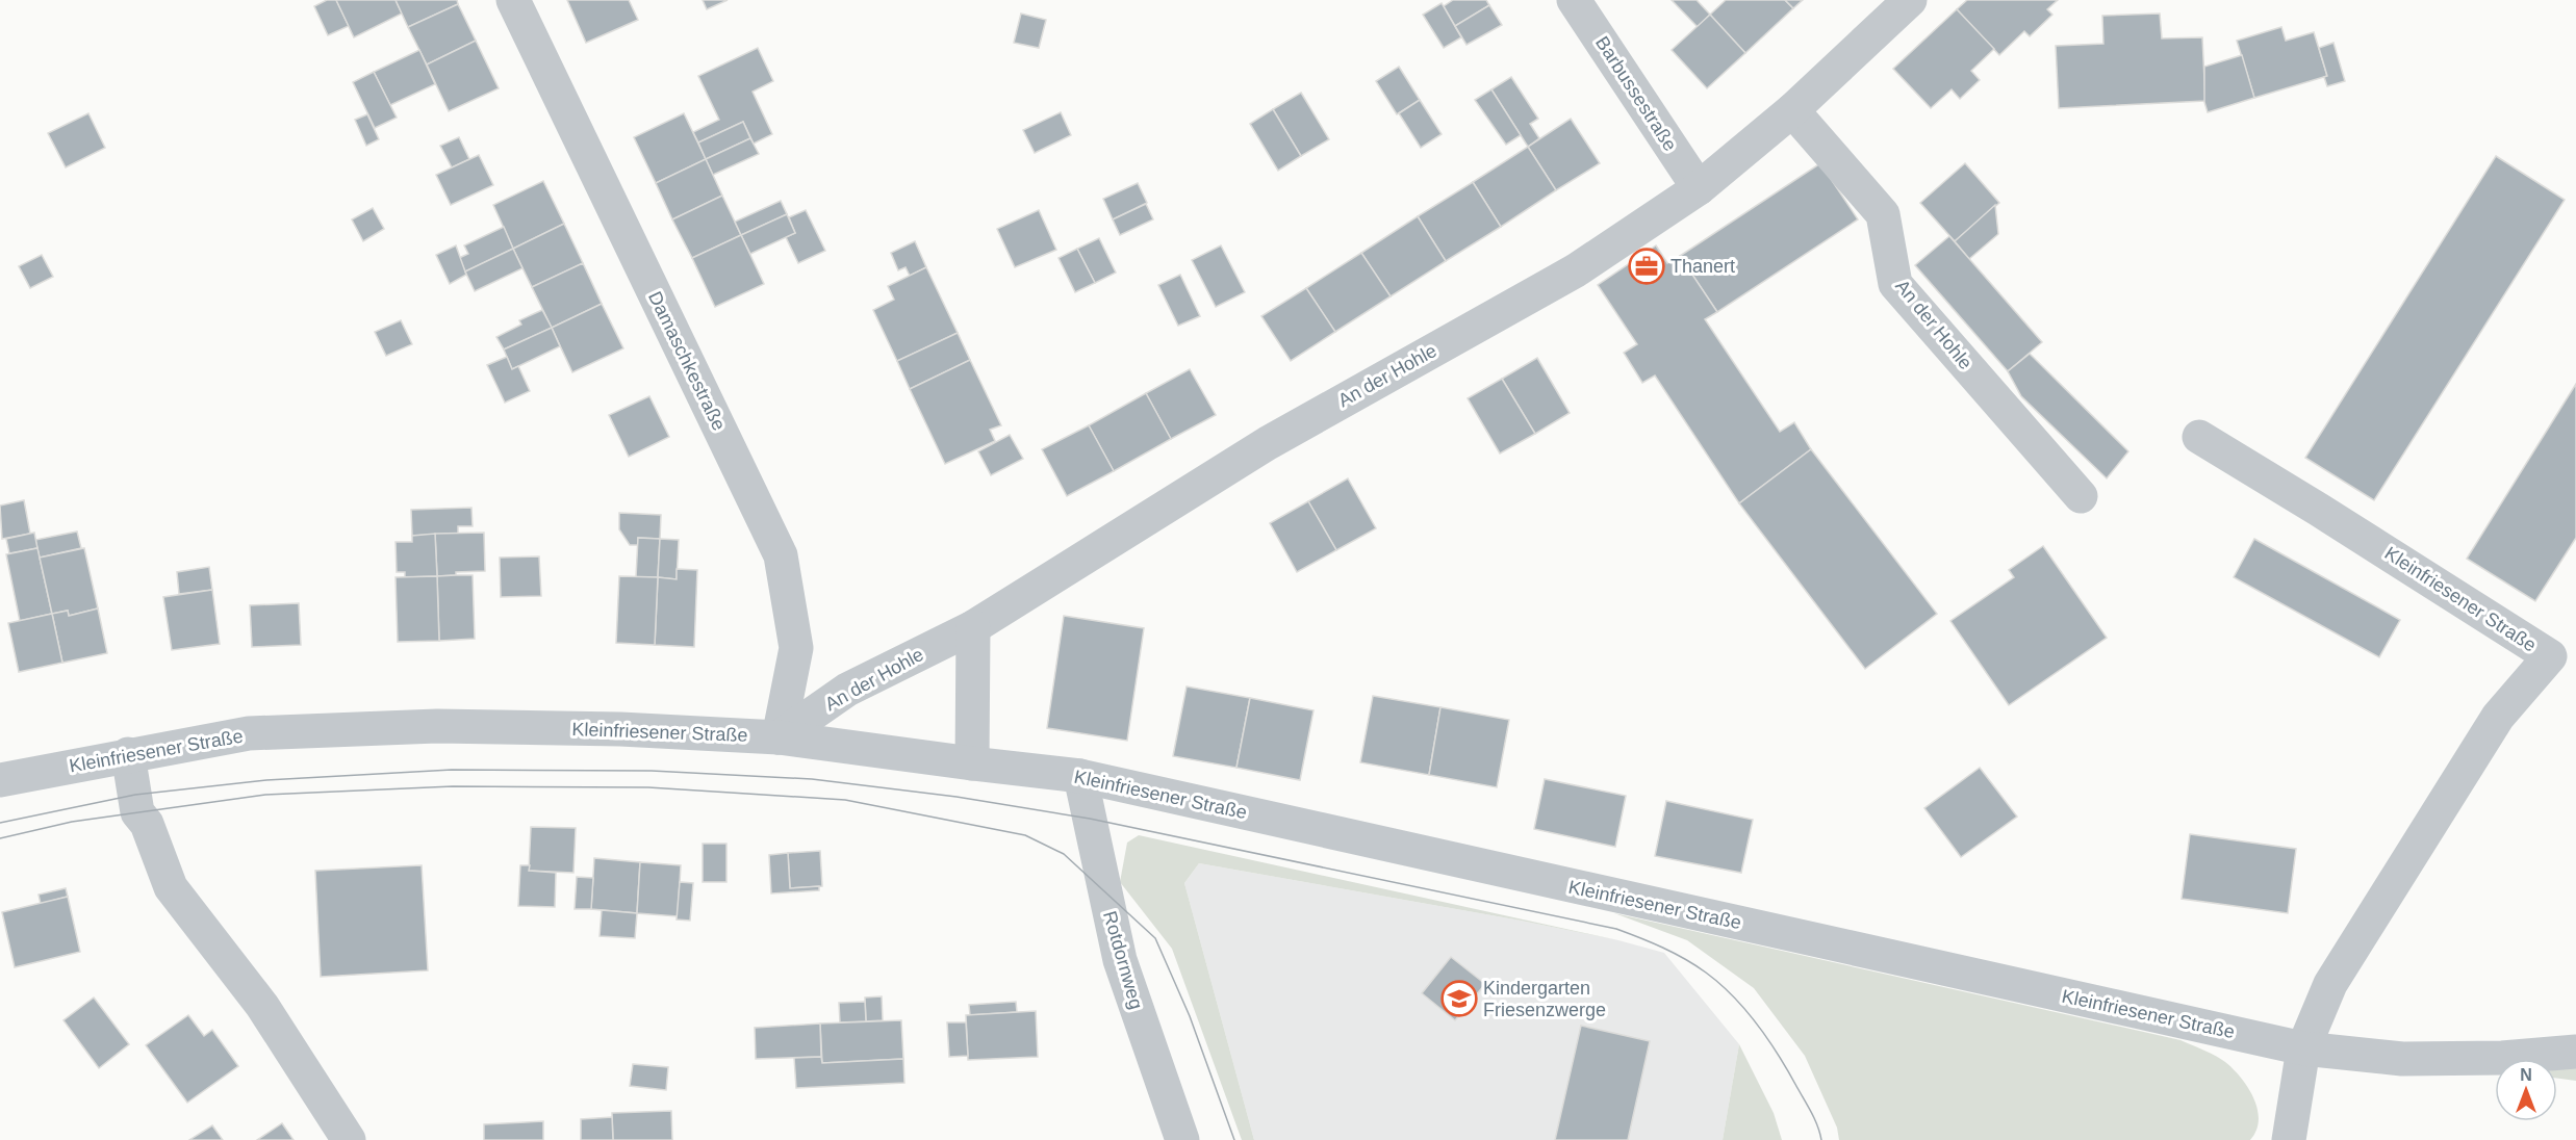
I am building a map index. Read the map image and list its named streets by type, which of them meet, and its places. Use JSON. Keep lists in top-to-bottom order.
{
  "streets": {
    "street": [
      "Barbussestraße",
      "An der Hohle",
      "Damaschkestraße",
      "Kleinfriesener Straße",
      "Rotdornweg"
    ]
  },
  "crossings": [
    ["Barbussestraße", "An der Hohle"],
    ["An der Hohle", "Damaschkestraße"],
    ["An der Hohle", "Kleinfriesener Straße"],
    ["Damaschkestraße", "Kleinfriesener Straße"],
    ["Kleinfriesener Straße", "Rotdornweg"]
  ],
  "places": {
    "office": ["Thanert"],
    "school or university": ["Kindergarten Friesenzwerge"]
  },
  "north": "top"
}
